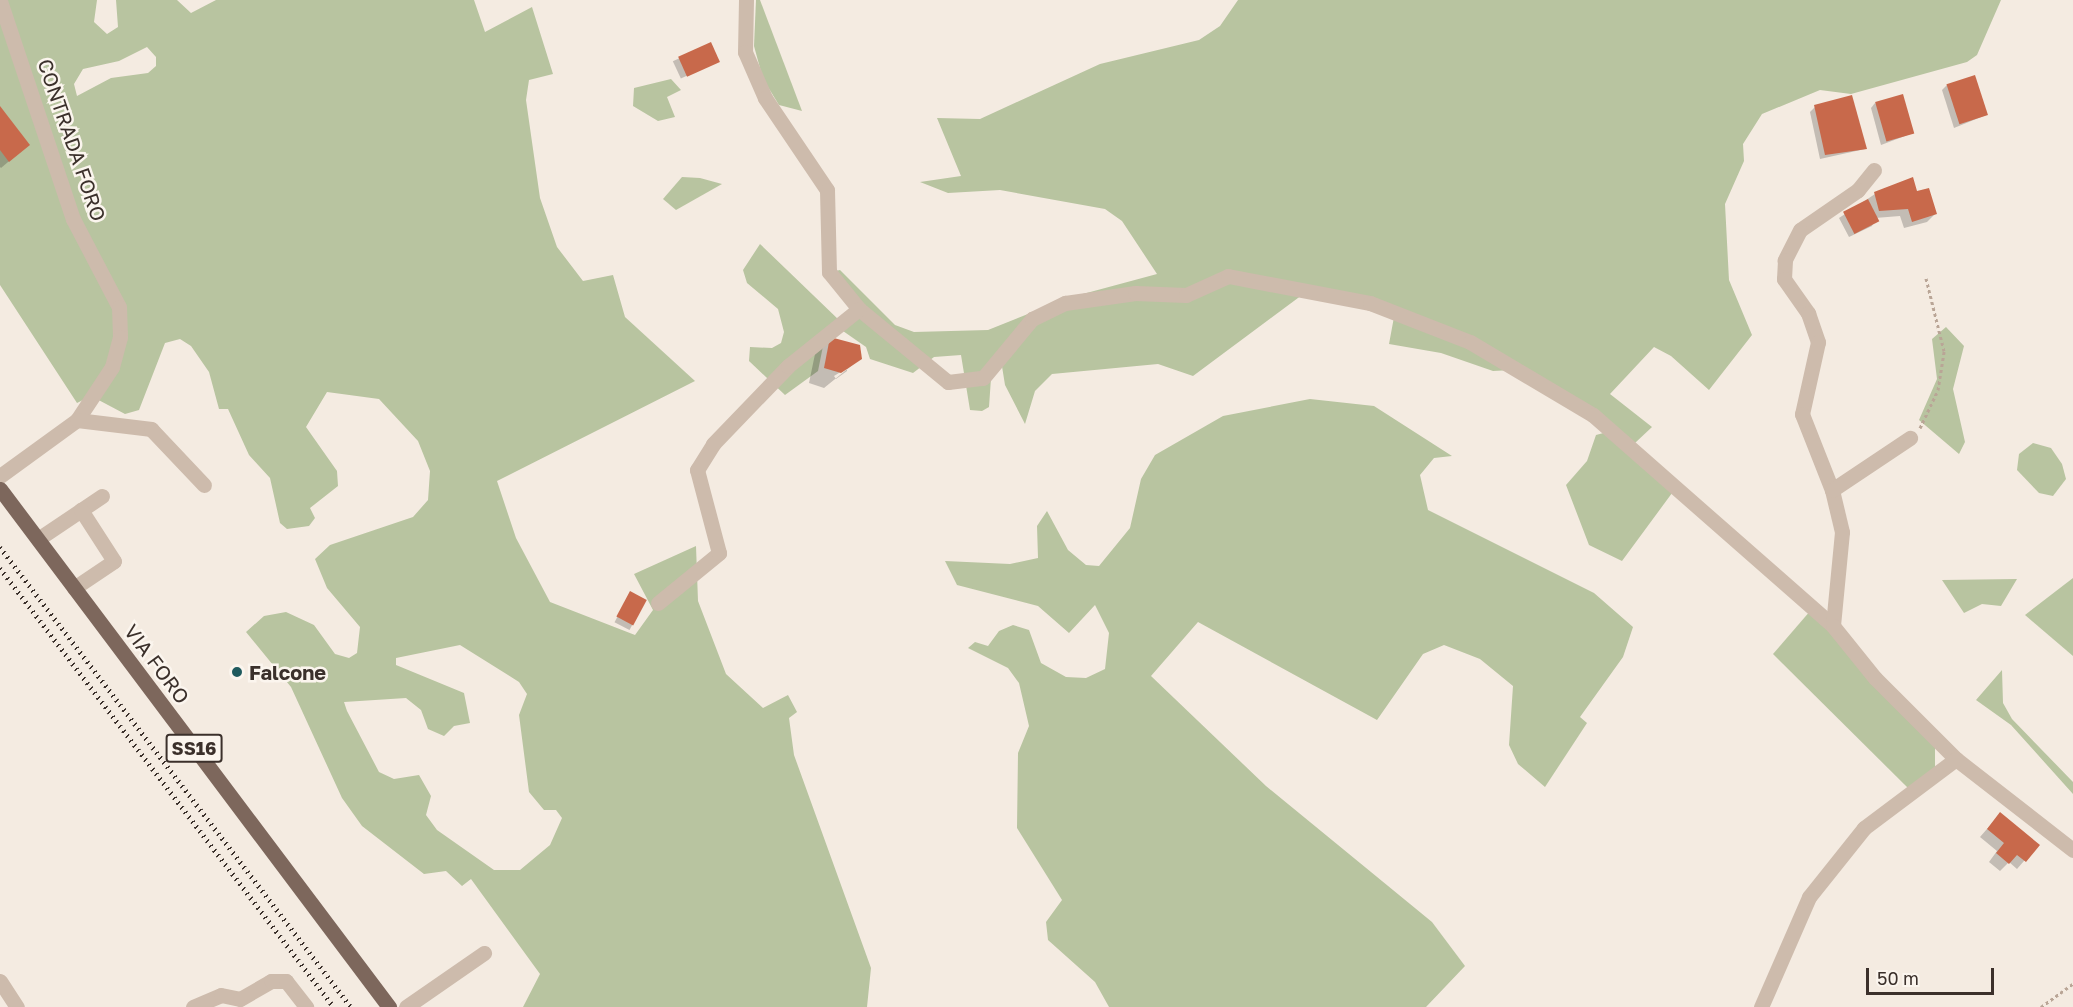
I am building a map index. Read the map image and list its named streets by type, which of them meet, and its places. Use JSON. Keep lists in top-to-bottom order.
{
  "streets": {
    "main road": ["VIA FORO", "SS16"],
    "street": ["CONTRADA FORO"]
  },
  "places": ["Falcone"],
  "scale_bar": "50 m"
}
